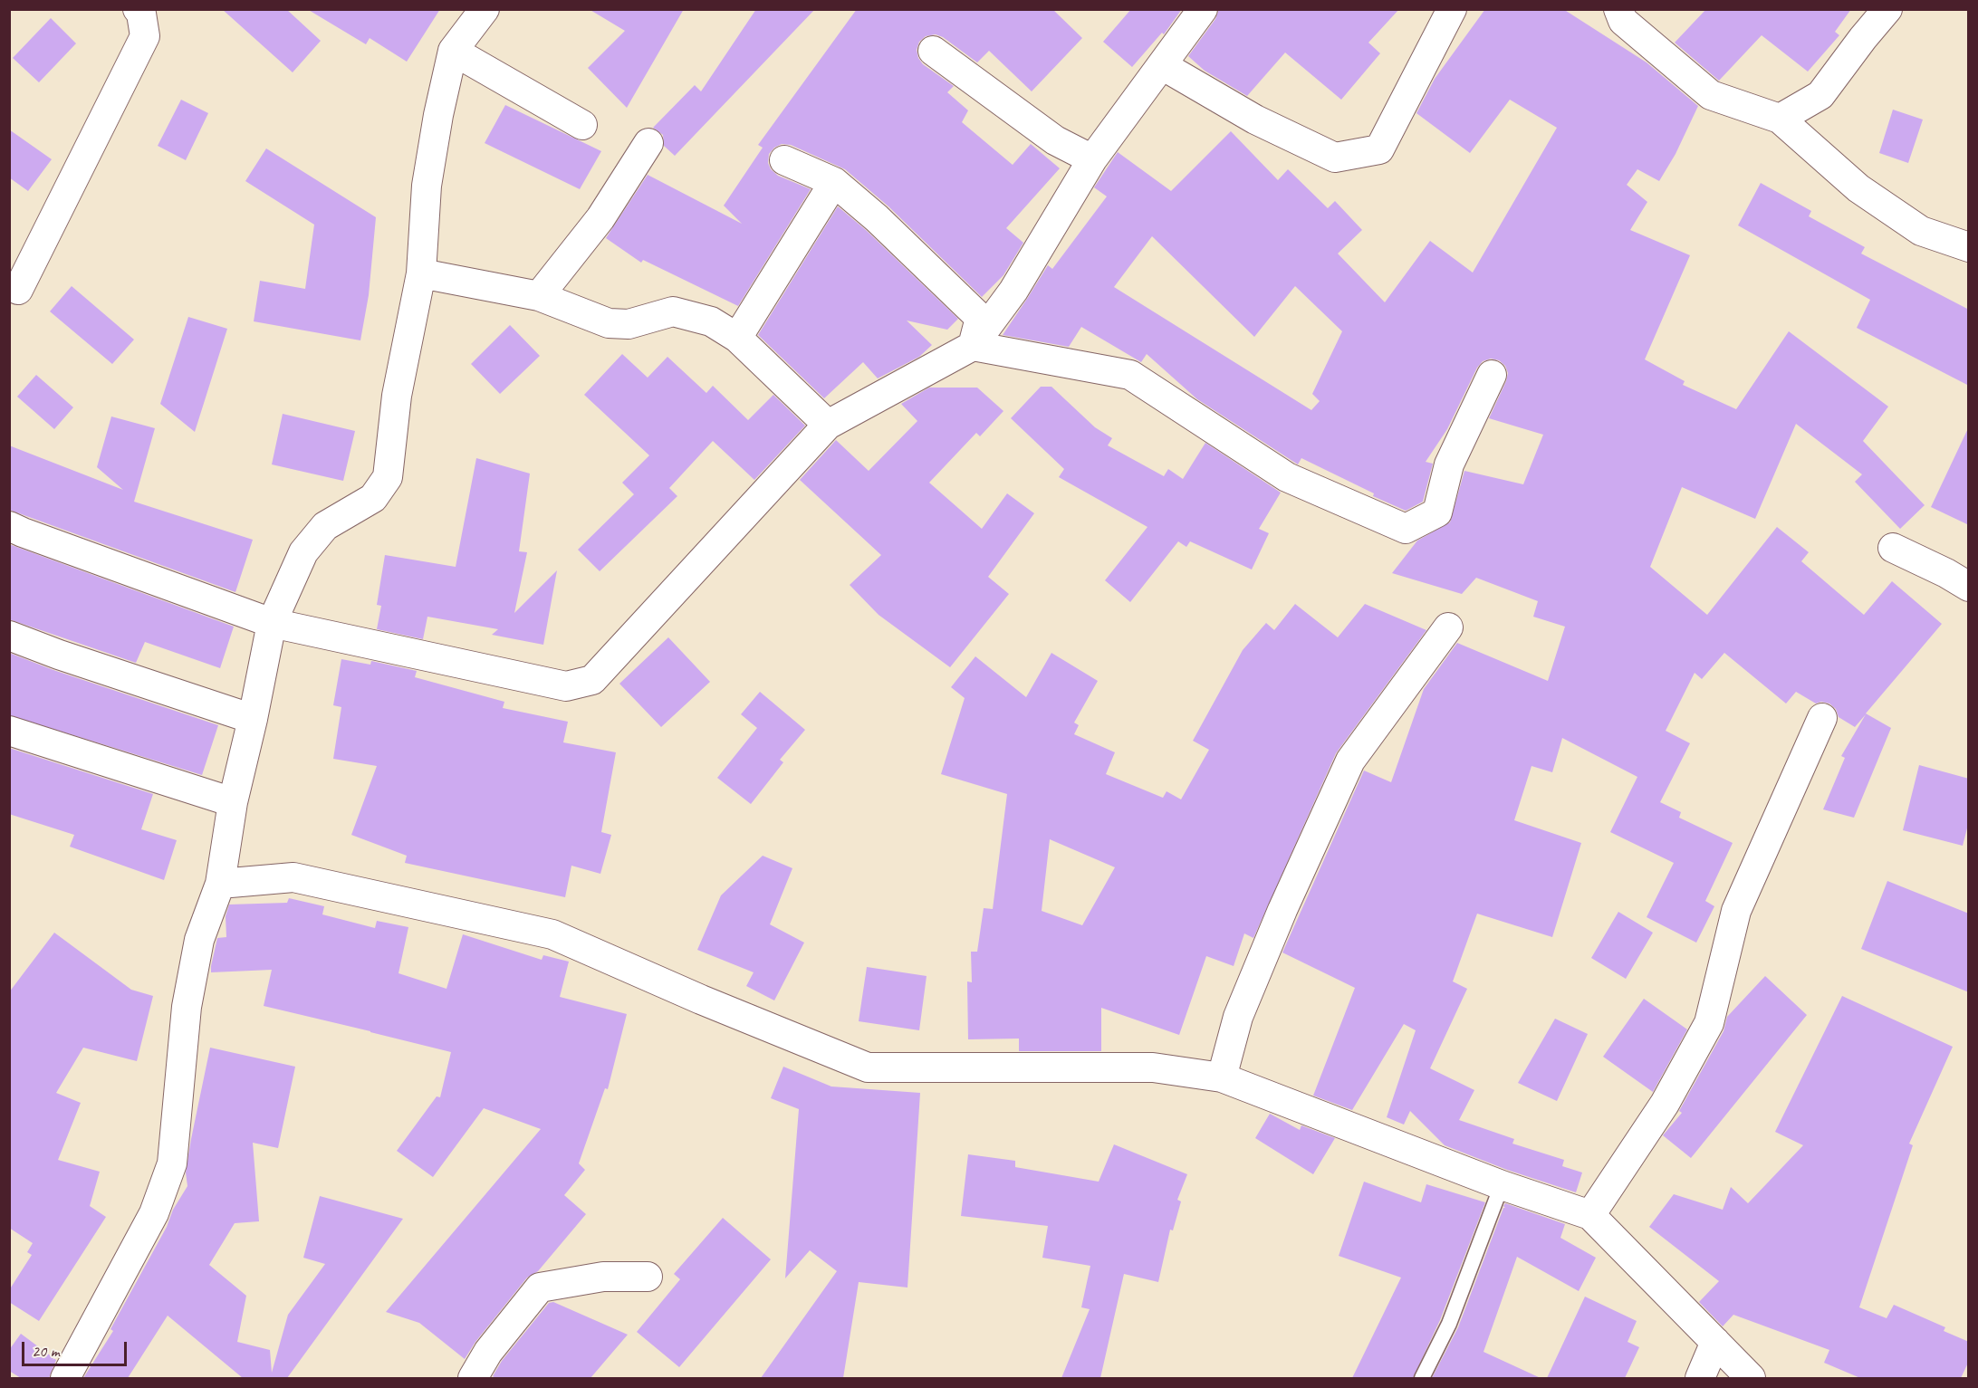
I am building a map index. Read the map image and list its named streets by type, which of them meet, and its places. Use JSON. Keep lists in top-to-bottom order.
{
  "scale_bar": "20 m"
}
